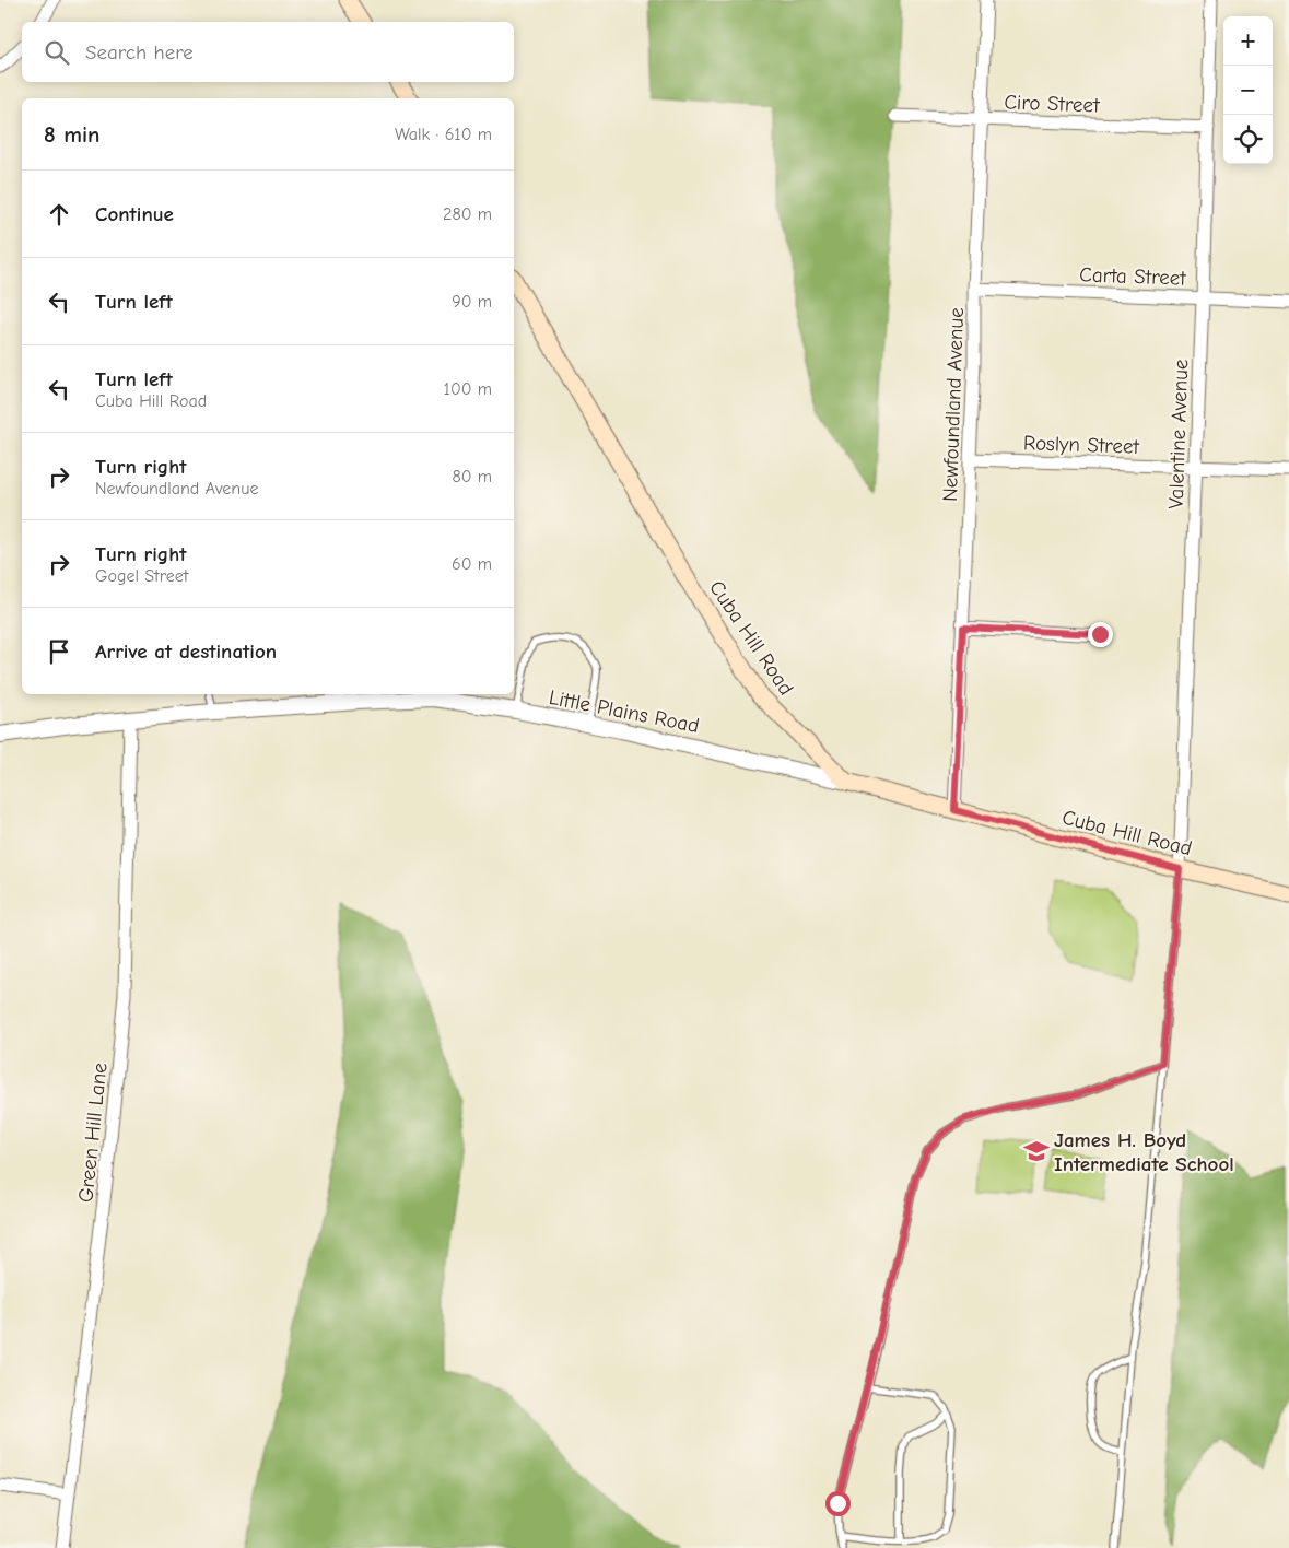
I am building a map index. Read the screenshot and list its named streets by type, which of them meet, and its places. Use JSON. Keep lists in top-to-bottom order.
{
  "streets": {
    "main road": ["Cuba Hill Road"],
    "street": [
      "Ciro Street",
      "Carta Street",
      "Newfoundland Avenue",
      "Valentine Avenue",
      "Roslyn Street",
      "Little Plains Road",
      "Green Hill Lane"
    ]
  },
  "crossings": [
    ["Ciro Street", "Newfoundland Avenue"],
    ["Ciro Street", "Valentine Avenue"],
    ["Carta Street", "Newfoundland Avenue"],
    ["Carta Street", "Valentine Avenue"],
    ["Newfoundland Avenue", "Roslyn Street"],
    ["Newfoundland Avenue", "Cuba Hill Road"],
    ["Valentine Avenue", "Roslyn Street"],
    ["Valentine Avenue", "Cuba Hill Road"],
    ["Cuba Hill Road", "Little Plains Road"],
    ["Little Plains Road", "Green Hill Lane"]
  ],
  "places": {
    "school or university": ["James H. Boyd Intermediate School"]
  },
  "page": {
    "map_buttons": ["+", "−"],
    "search": "Search here",
    "heading": ["8 min", "Walk · 610 m"],
    "list": [
      ["Continue", "280 m"],
      ["Turn left", "90 m"],
      ["Turn left", "Cuba Hill Road", "100 m"],
      ["Turn right", "Newfoundland Avenue", "80 m"],
      ["Turn right", "Gogel Street", "60 m"],
      "Arrive at destination"
    ]
  }
}
